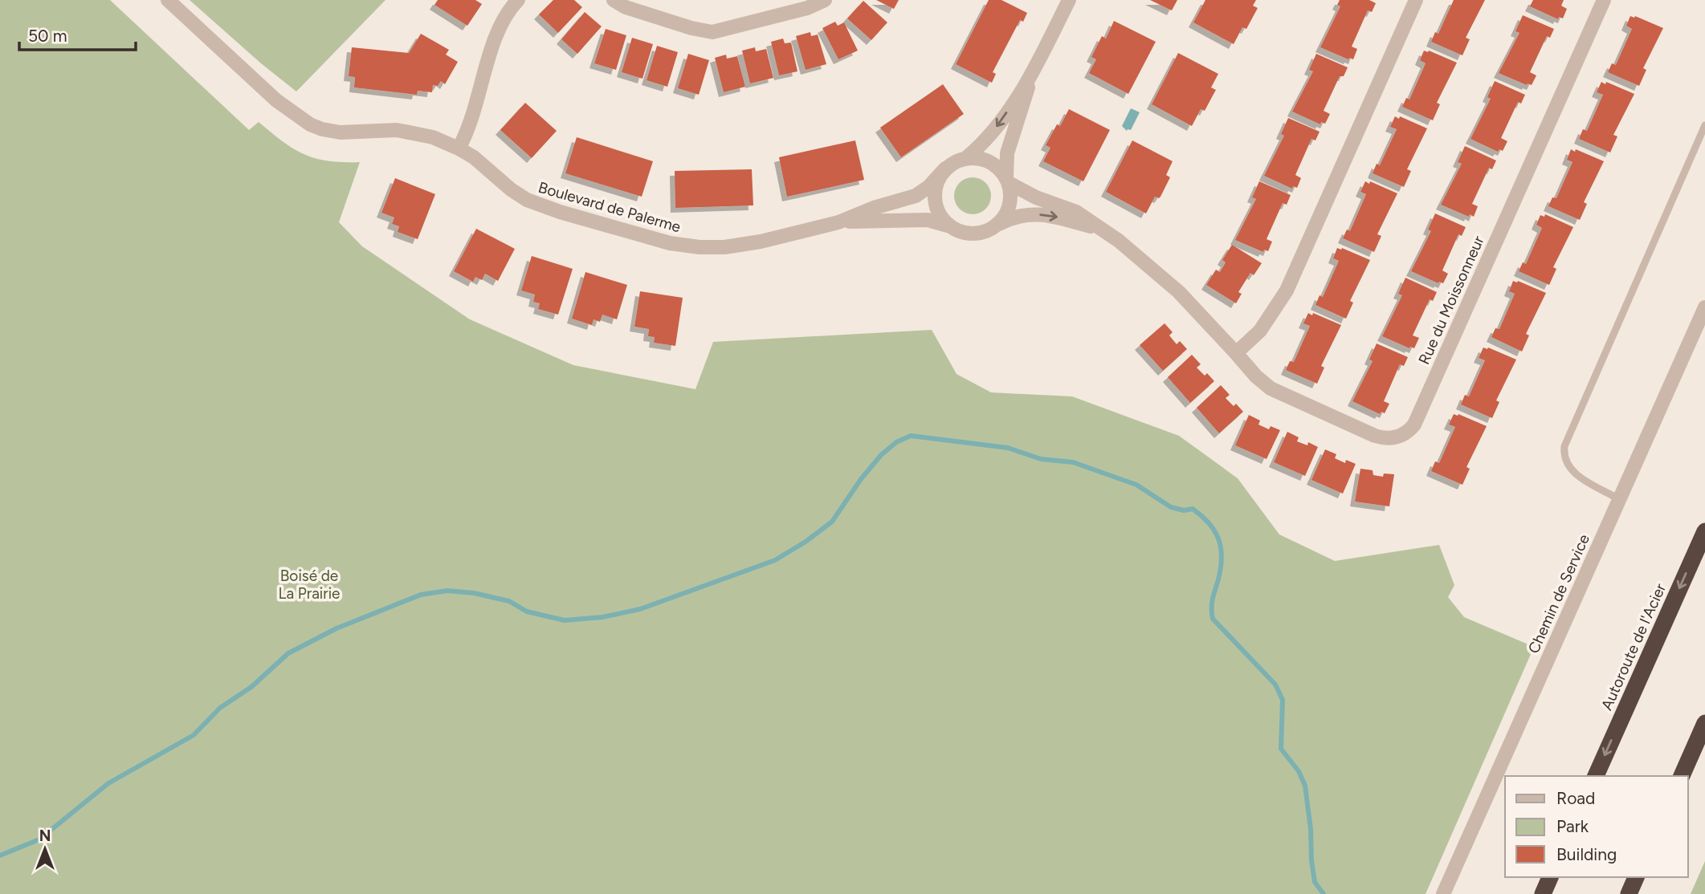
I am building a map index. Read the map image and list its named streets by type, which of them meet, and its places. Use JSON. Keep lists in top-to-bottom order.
{
  "streets": {
    "highway": ["Autoroute de l'Acier"],
    "street": ["Boulevard de Palerme", "Rue du Moissonneur", "Chemin de Service"]
  },
  "crossings": [
    ["Boulevard de Palerme", "Rue du Moissonneur"]
  ],
  "one_way": ["Autoroute de l'Acier"],
  "parks": ["Boisé de La Prairie"],
  "legend": ["Road", "Park", "Building"],
  "scale_bar": "50 m",
  "north": "top"
}
